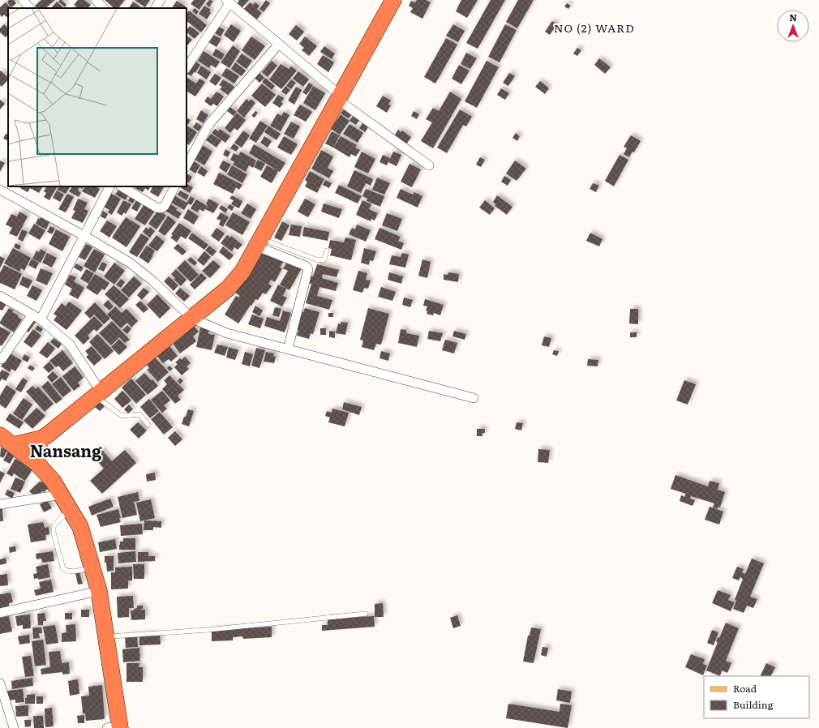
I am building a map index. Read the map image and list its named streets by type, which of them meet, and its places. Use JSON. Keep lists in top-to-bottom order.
{
  "districts": ["NO (2) WARD", "Nansang"],
  "legend": ["Road", "Building"],
  "north": "top"
}
